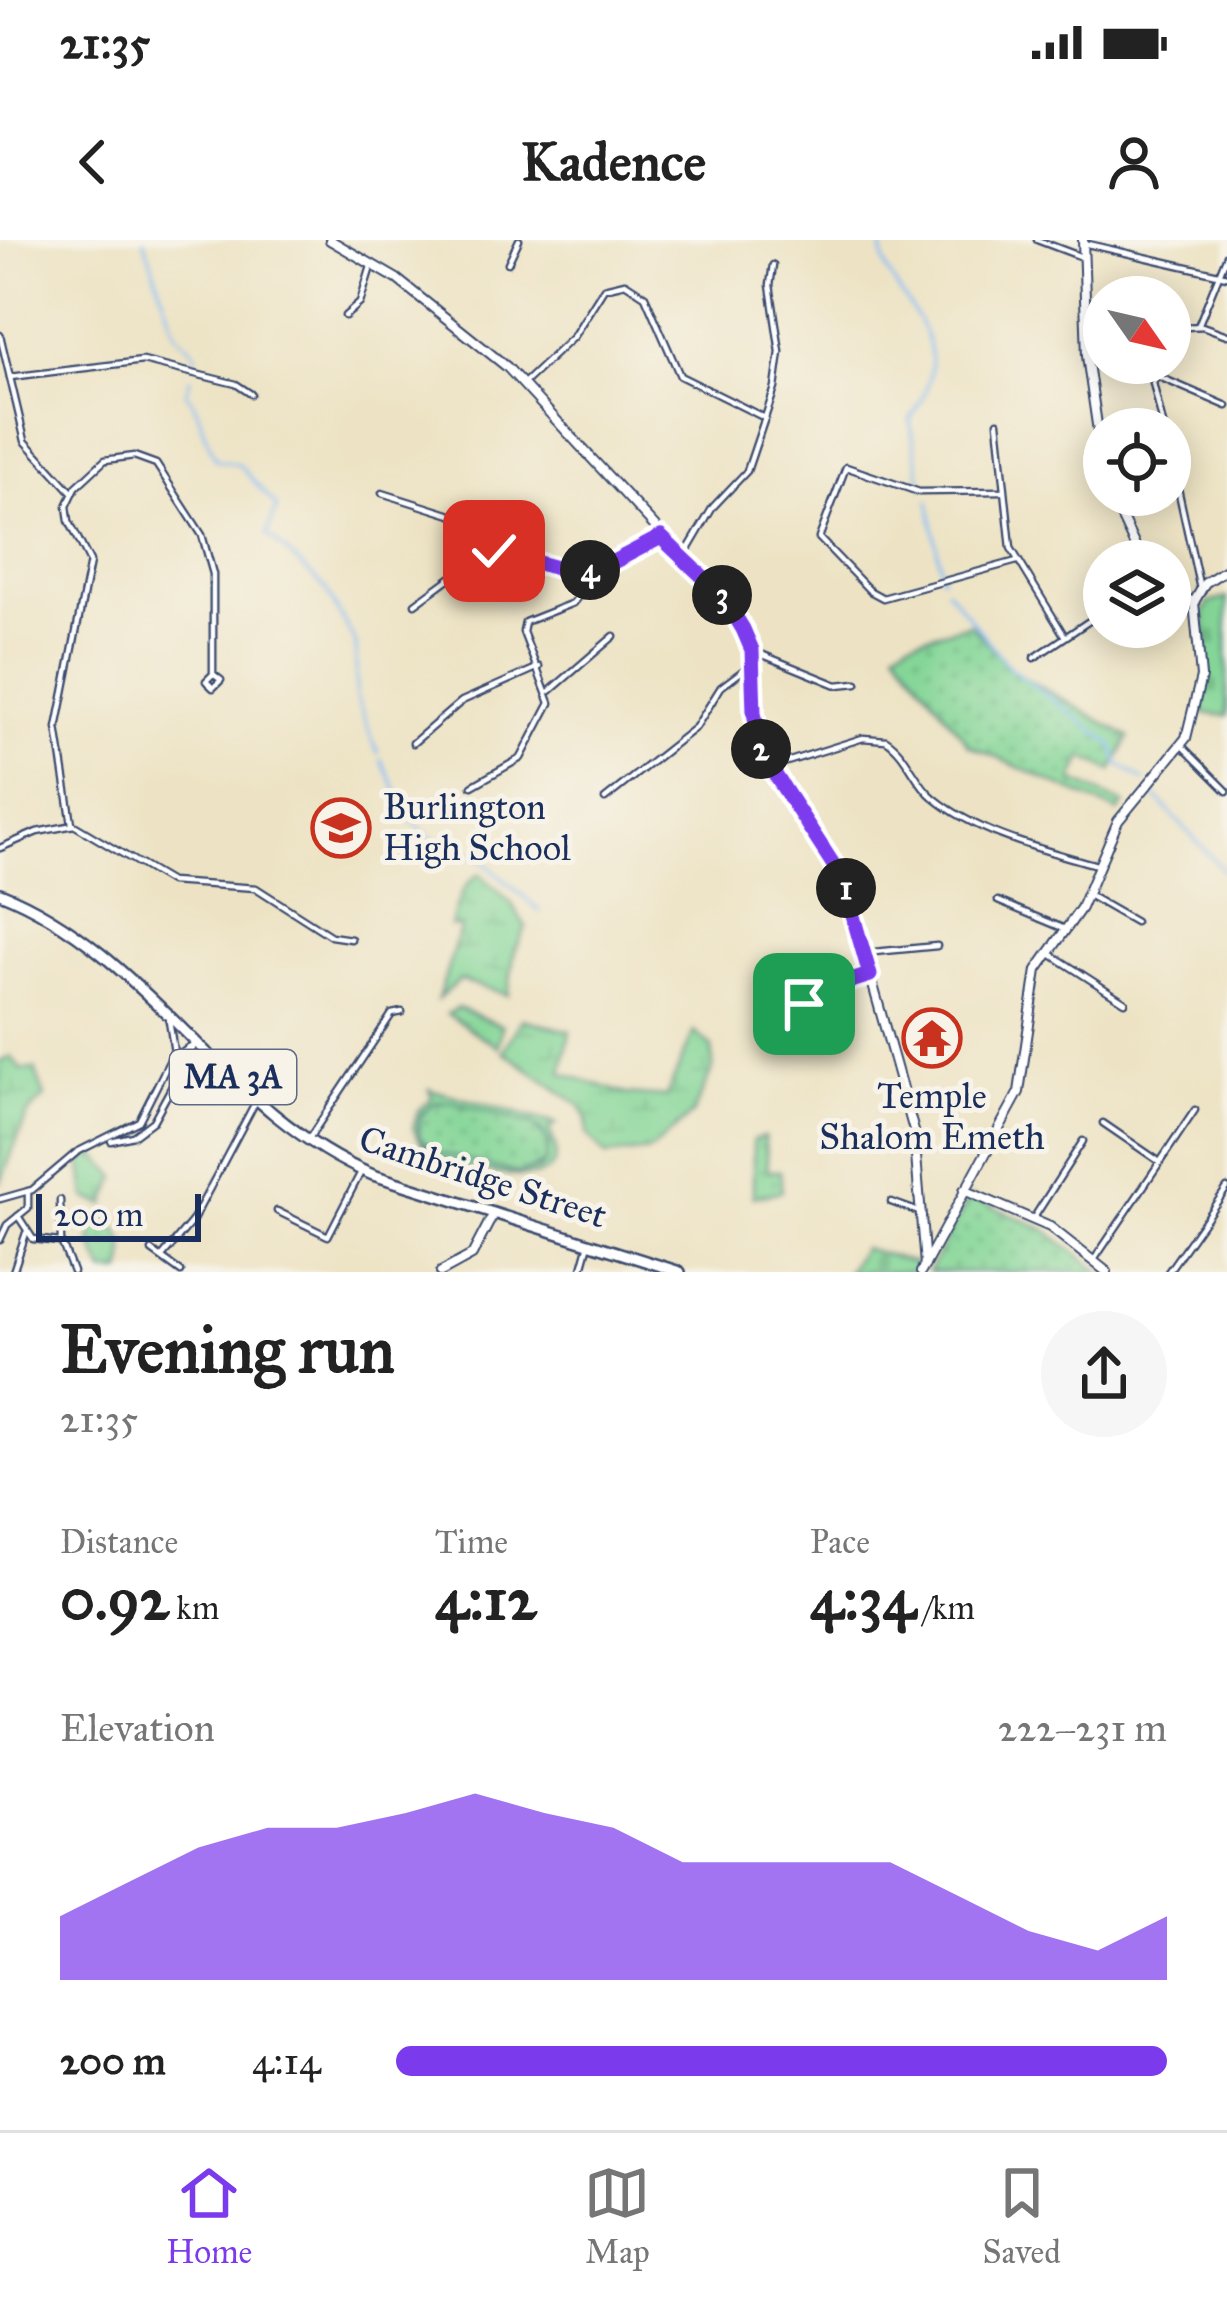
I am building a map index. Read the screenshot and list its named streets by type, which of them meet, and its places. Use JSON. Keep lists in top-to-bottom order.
{
  "streets": {
    "main road": ["MA 3A", "Cambridge Street"]
  },
  "places": {
    "school or university": ["Burlington High School"],
    "temple": ["Temple Shalom Emeth"]
  },
  "scale_bar": "200 m",
  "north": "bottom right",
  "page": {
    "status": "21:35",
    "header": "Kadence",
    "pins": [
      "4",
      "3",
      "2",
      "1"
    ],
    "scale": "200 m",
    "heading": ["Evening run", "21:35"],
    "stats": [
      ["Distance", "0.92 km"],
      ["Time", "4:12"],
      ["Pace", "4:34 /km"]
    ],
    "chart": ["Elevation", "222–231 m"],
    "list": [
      {
        "name": "200 m",
        "note": "4:14"
      }
    ],
    "tabs": ["Home", "Map", "Saved"]
  }
}
